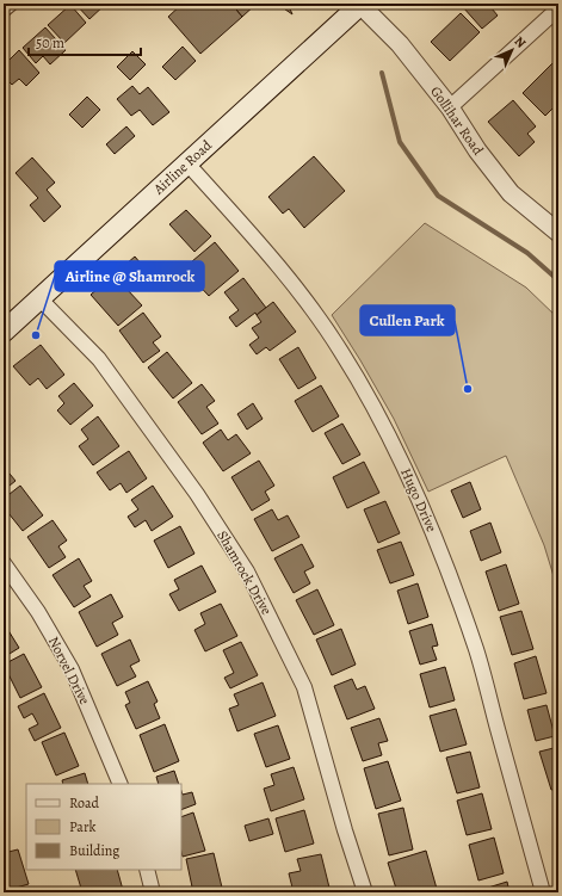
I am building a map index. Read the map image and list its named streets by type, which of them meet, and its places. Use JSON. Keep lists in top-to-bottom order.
{
  "streets": {
    "main road": ["Airline Road"],
    "street": [
      "Gollihar Road",
      "Hugo Drive",
      "Shamrock Drive",
      "Norvel Drive"
    ]
  },
  "crossings": [
    ["Gollihar Road", "Airline Road"],
    ["Airline Road", "Hugo Drive"],
    ["Airline Road", "Shamrock Drive"]
  ],
  "places": ["Airline @ Shamrock", "Cullen Park"],
  "legend": ["Road", "Park", "Building"],
  "scale_bar": "50 m",
  "north": "top right"
}
